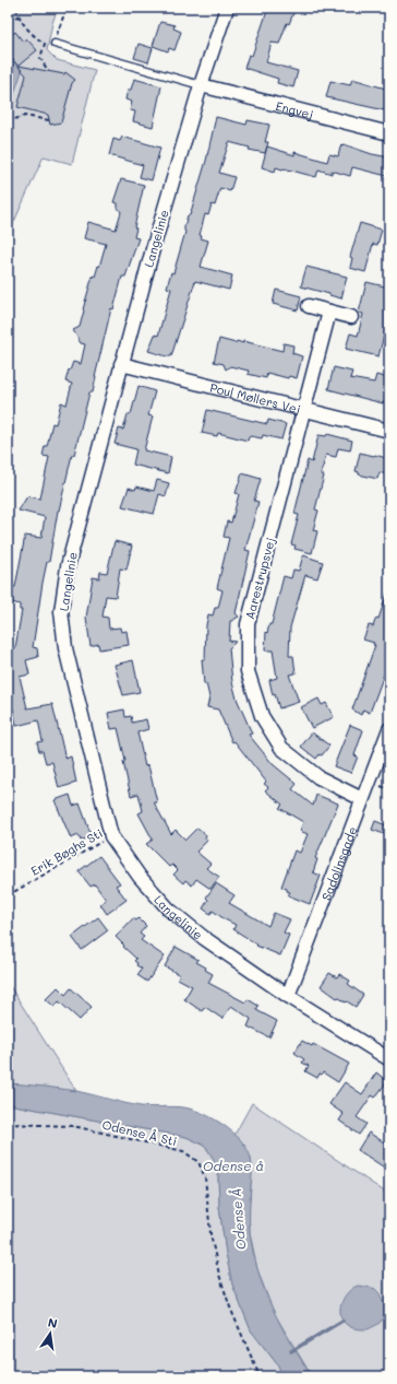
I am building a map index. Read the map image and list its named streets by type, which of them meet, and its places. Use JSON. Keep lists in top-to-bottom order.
{
  "streets": {
    "street": [
      "Engvej",
      "Langelinie",
      "Poul Møllers Vej",
      "Aarestrupsvej",
      "Sadolinsgade"
    ],
    "path": ["Erik Bøghs Sti", "Odense Å Sti"]
  },
  "crossings": [
    ["Engvej", "Langelinie"],
    ["Langelinie", "Poul Møllers Vej"],
    ["Langelinie", "Erik Bøghs Sti"],
    ["Langelinie", "Sadolinsgade"],
    ["Poul Møllers Vej", "Aarestrupsvej"],
    ["Aarestrupsvej", "Sadolinsgade"]
  ],
  "water": ["Odense å", "Odense Å"],
  "north": "top"
}
